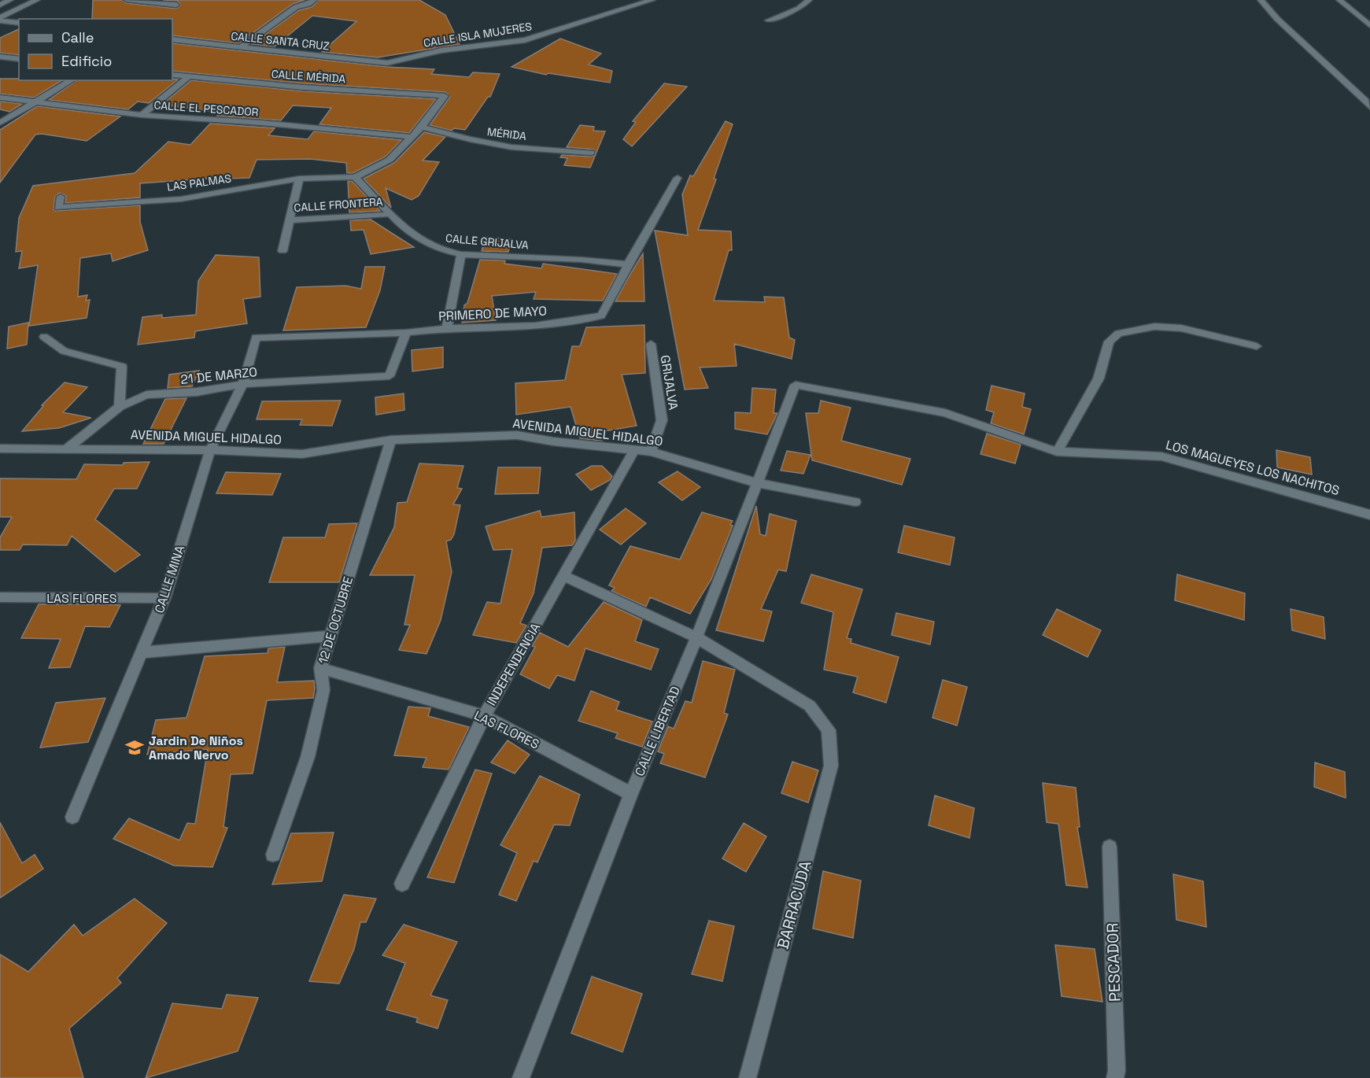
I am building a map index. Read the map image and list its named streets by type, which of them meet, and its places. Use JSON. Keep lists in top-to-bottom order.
{
  "streets": {
    "street": [
      "CALLE ISLA MUJERES",
      "CALLE SANTA CRUZ",
      "CALLE MÉRIDA",
      "CALLE EL PESCADOR",
      "MÉRIDA",
      "LAS PALMAS",
      "CALLE FRONTERA",
      "CALLE GRIJALVA",
      "PRIMERO DE MAYO",
      "21 DE MARZO",
      "GRIJALVA",
      "AVENIDA MIGUEL HIDALGO",
      "LOS MAGUEYES LOS NACHITOS",
      "CALLE MINA",
      "LAS FLORES",
      "12 DE OCTUBRE",
      "INDEPENDENCIA",
      "CALLE LIBERTAD",
      "BARRACUDA",
      "PESCADOR"
    ]
  },
  "crossings": [
    ["CALLE ISLA MUJERES", "CALLE SANTA CRUZ"],
    ["CALLE MÉRIDA", "MÉRIDA"],
    ["LAS PALMAS", "CALLE GRIJALVA"],
    ["CALLE FRONTERA", "CALLE GRIJALVA"],
    ["CALLE GRIJALVA", "PRIMERO DE MAYO"],
    ["PRIMERO DE MAYO", "21 DE MARZO"],
    ["PRIMERO DE MAYO", "CALLE MINA"],
    ["21 DE MARZO", "AVENIDA MIGUEL HIDALGO"],
    ["21 DE MARZO", "CALLE MINA"],
    ["GRIJALVA", "AVENIDA MIGUEL HIDALGO"],
    ["AVENIDA MIGUEL HIDALGO", "CALLE MINA"],
    ["AVENIDA MIGUEL HIDALGO", "12 DE OCTUBRE"],
    ["AVENIDA MIGUEL HIDALGO", "INDEPENDENCIA"],
    ["AVENIDA MIGUEL HIDALGO", "CALLE LIBERTAD"],
    ["LOS MAGUEYES LOS NACHITOS", "CALLE LIBERTAD"],
    ["CALLE MINA", "LAS FLORES"],
    ["LAS FLORES", "12 DE OCTUBRE"],
    ["LAS FLORES", "INDEPENDENCIA"],
    ["LAS FLORES", "CALLE LIBERTAD"],
    ["CALLE LIBERTAD", "BARRACUDA"]
  ],
  "places": {
    "school or university": ["Jardin De Niños Amado Nervo"]
  },
  "legend": ["Calle", "Edificio"]
}
